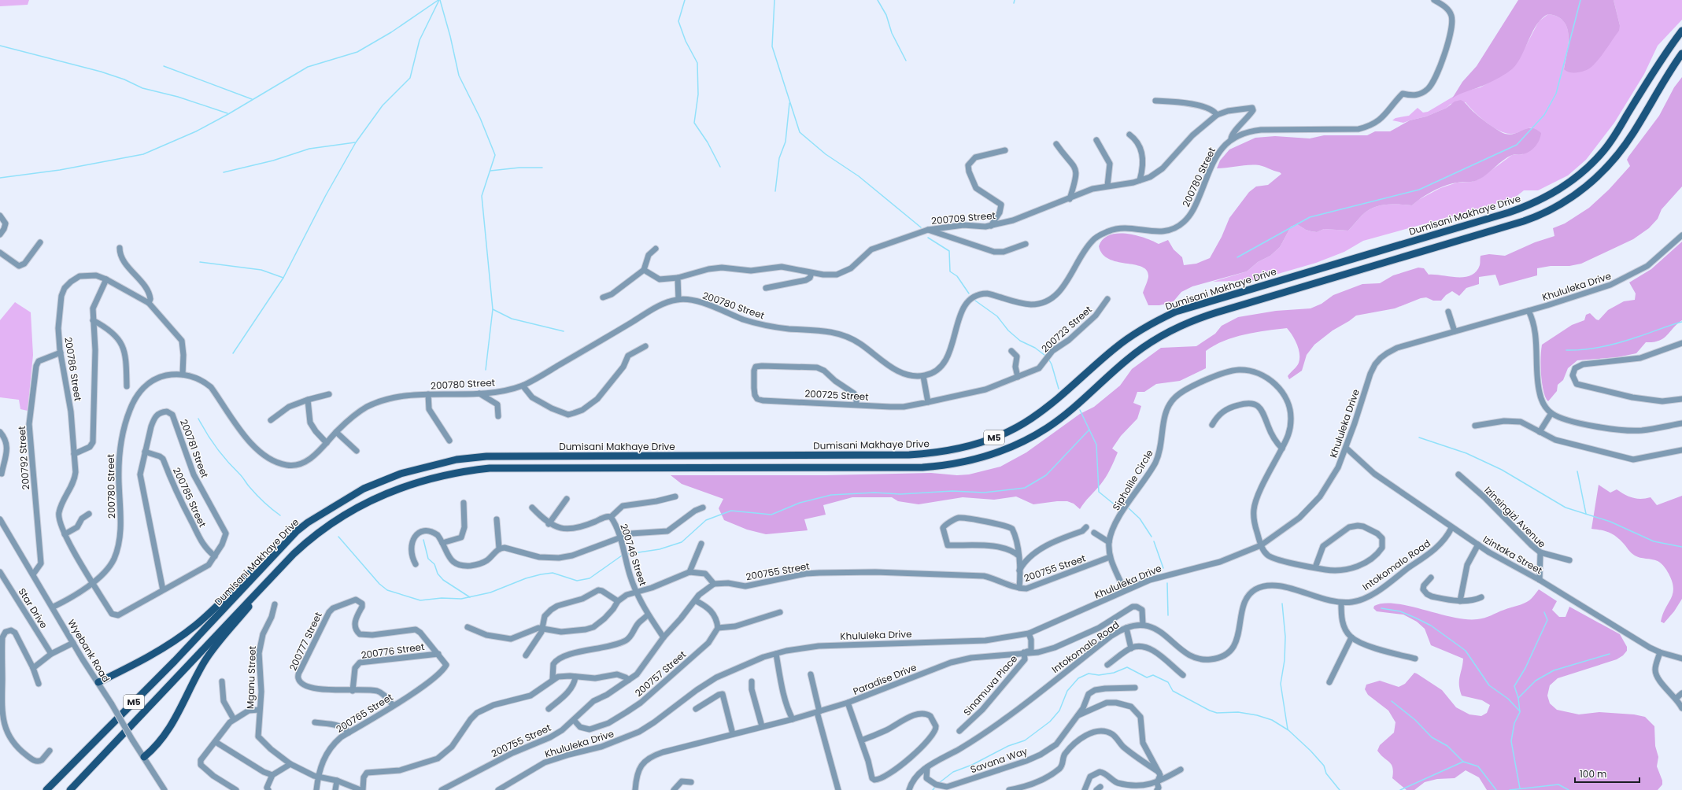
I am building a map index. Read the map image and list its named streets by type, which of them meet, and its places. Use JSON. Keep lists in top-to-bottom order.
{
  "streets": {
    "main road": ["Dumisani Makhaye Drive", "M5"],
    "street": [
      "200780 Street",
      "200709 Street",
      "Khululeka Drive",
      "200723 Street",
      "200786 Street",
      "200725 Street",
      "200781 Street",
      "200792 Street",
      "Sipholile Circle",
      "200785 Street",
      "Izinsingizi Avenue",
      "200746 Street",
      "Izintaka Street",
      "Intokomalo Road",
      "200755 Street",
      "Star Drive",
      "200777 Street",
      "Wyebank Road",
      "200776 Street",
      "200757 Street",
      "Mganu Street",
      "Paradise Drive",
      "Sinamuva Place",
      "200765 Street",
      "Savana Way"
    ]
  },
  "crossings": [
    ["200780 Street", "200786 Street"],
    ["200780 Street", "200781 Street"],
    ["200780 Street", "Wyebank Road"],
    ["Khululeka Drive", "Sipholile Circle"],
    ["Khululeka Drive", "Izintaka Street"],
    ["Khululeka Drive", "Sinamuva Place"],
    ["200723 Street", "200725 Street"],
    ["200786 Street", "200781 Street"],
    ["200786 Street", "200792 Street"],
    ["200781 Street", "200785 Street"],
    ["200792 Street", "Wyebank Road"],
    ["Sipholile Circle", "200755 Street"],
    ["Izinsingizi Avenue", "Izintaka Street"],
    ["200746 Street", "200755 Street"],
    ["Izintaka Street", "Intokomalo Road"],
    ["Intokomalo Road", "Paradise Drive"],
    ["Intokomalo Road", "Savana Way"],
    ["200755 Street", "200757 Street"],
    ["200777 Street", "200776 Street"],
    ["200777 Street", "200765 Street"],
    ["200776 Street", "200765 Street"],
    ["Mganu Street", "200765 Street"],
    ["Paradise Drive", "Sinamuva Place"]
  ],
  "scale_bar": "100 m"
}
